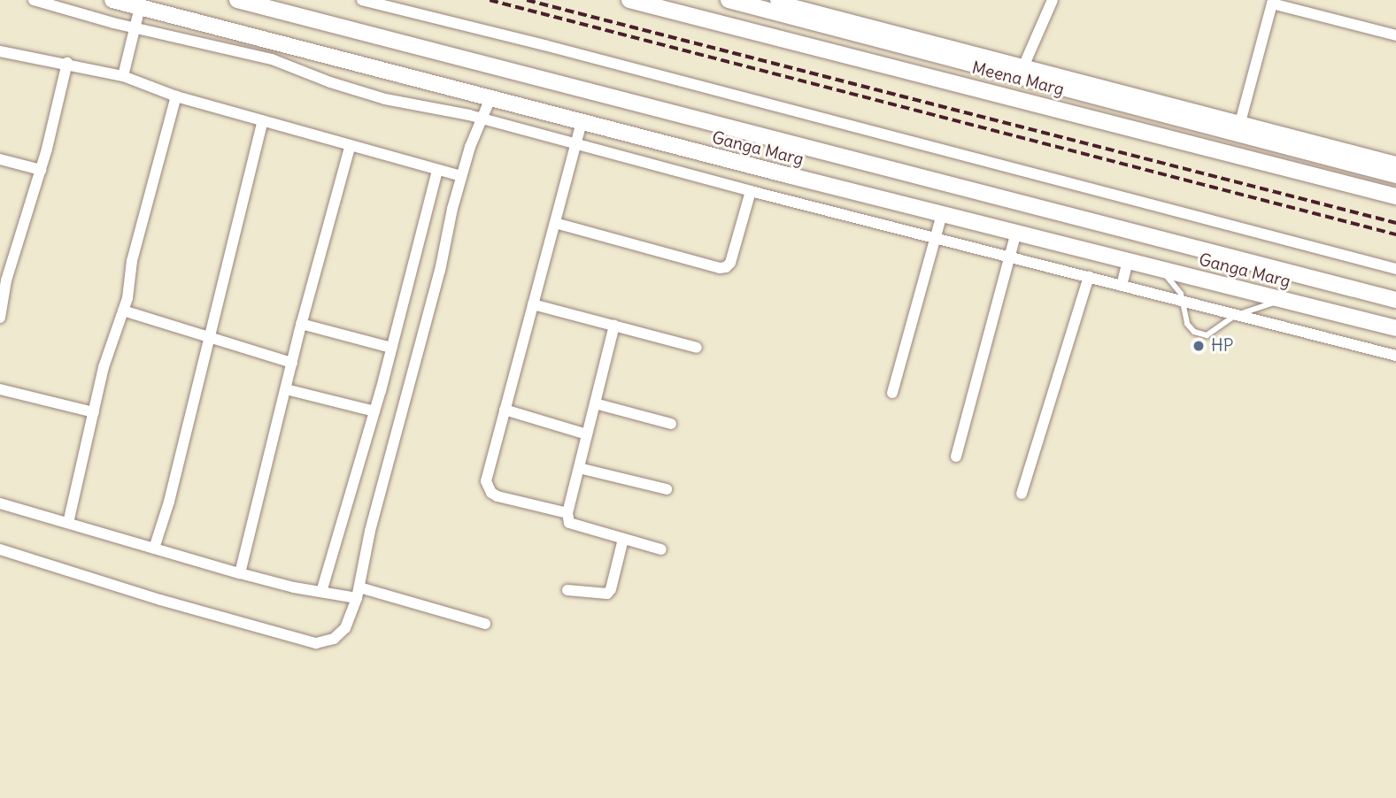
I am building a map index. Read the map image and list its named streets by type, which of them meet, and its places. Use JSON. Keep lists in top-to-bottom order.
{
  "streets": {
    "street": ["Meena Marg", "Ganga Marg"]
  },
  "places": ["HP"]
}
